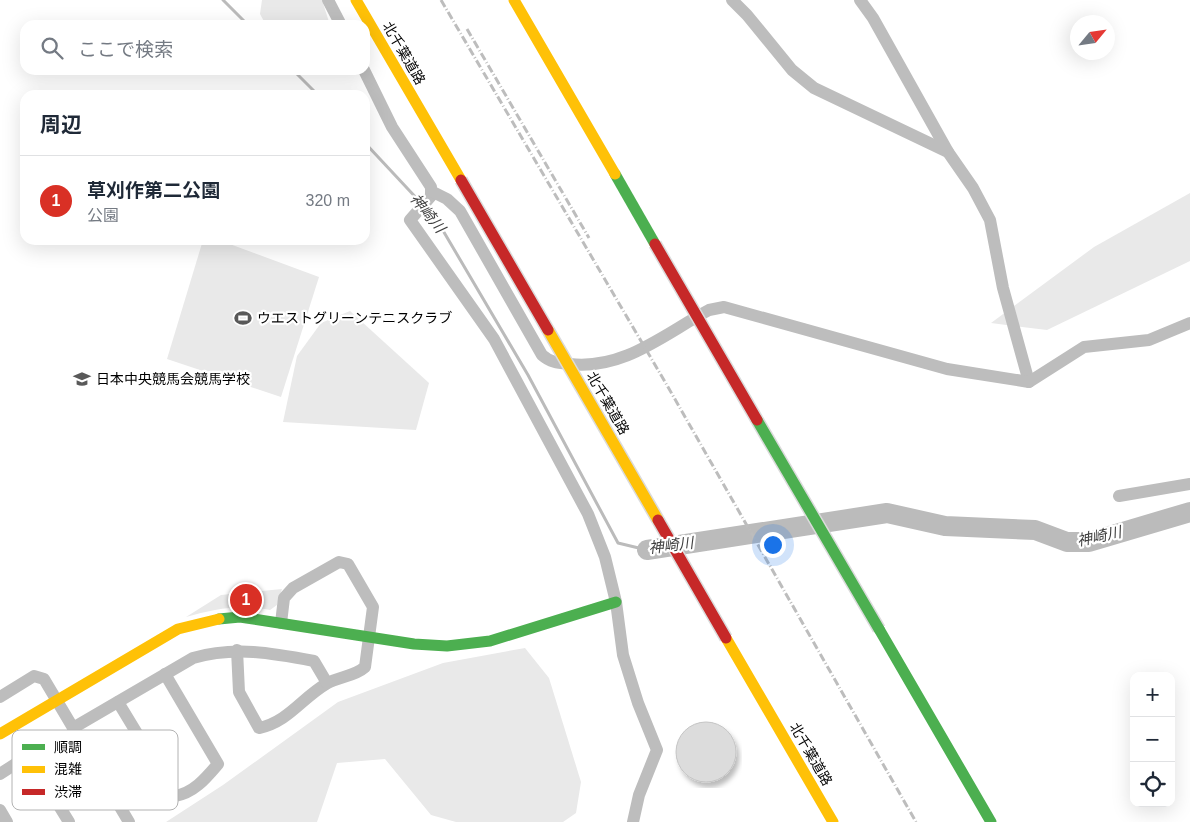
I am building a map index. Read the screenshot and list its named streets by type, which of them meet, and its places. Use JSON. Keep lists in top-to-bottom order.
{
  "streets": {
    "main road": ["北千葉道路"]
  },
  "water": ["神崎川"],
  "places": {
    "sports": ["ウエストグリーンテニスクラブ"],
    "school or university": ["日本中央競馬会競馬学校"]
  },
  "legend": ["順調", "混雑", "渋滞"],
  "north": "top right",
  "page": {
    "search": "ここで検索",
    "heading": "周辺",
    "list": [
      {
        "mark": "1",
        "name": "草刈作第二公園",
        "note": "公園",
        "value": "320 m"
      }
    ],
    "pins": "1",
    "map_buttons": ["+", "−"]
  }
}
